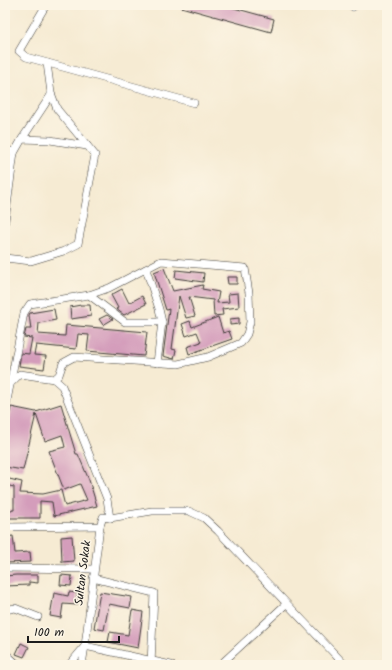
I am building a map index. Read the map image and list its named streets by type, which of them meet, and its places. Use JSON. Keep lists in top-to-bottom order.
{
  "streets": {
    "street": ["Sultan Sokak"]
  },
  "scale_bar": "100 m"
}
